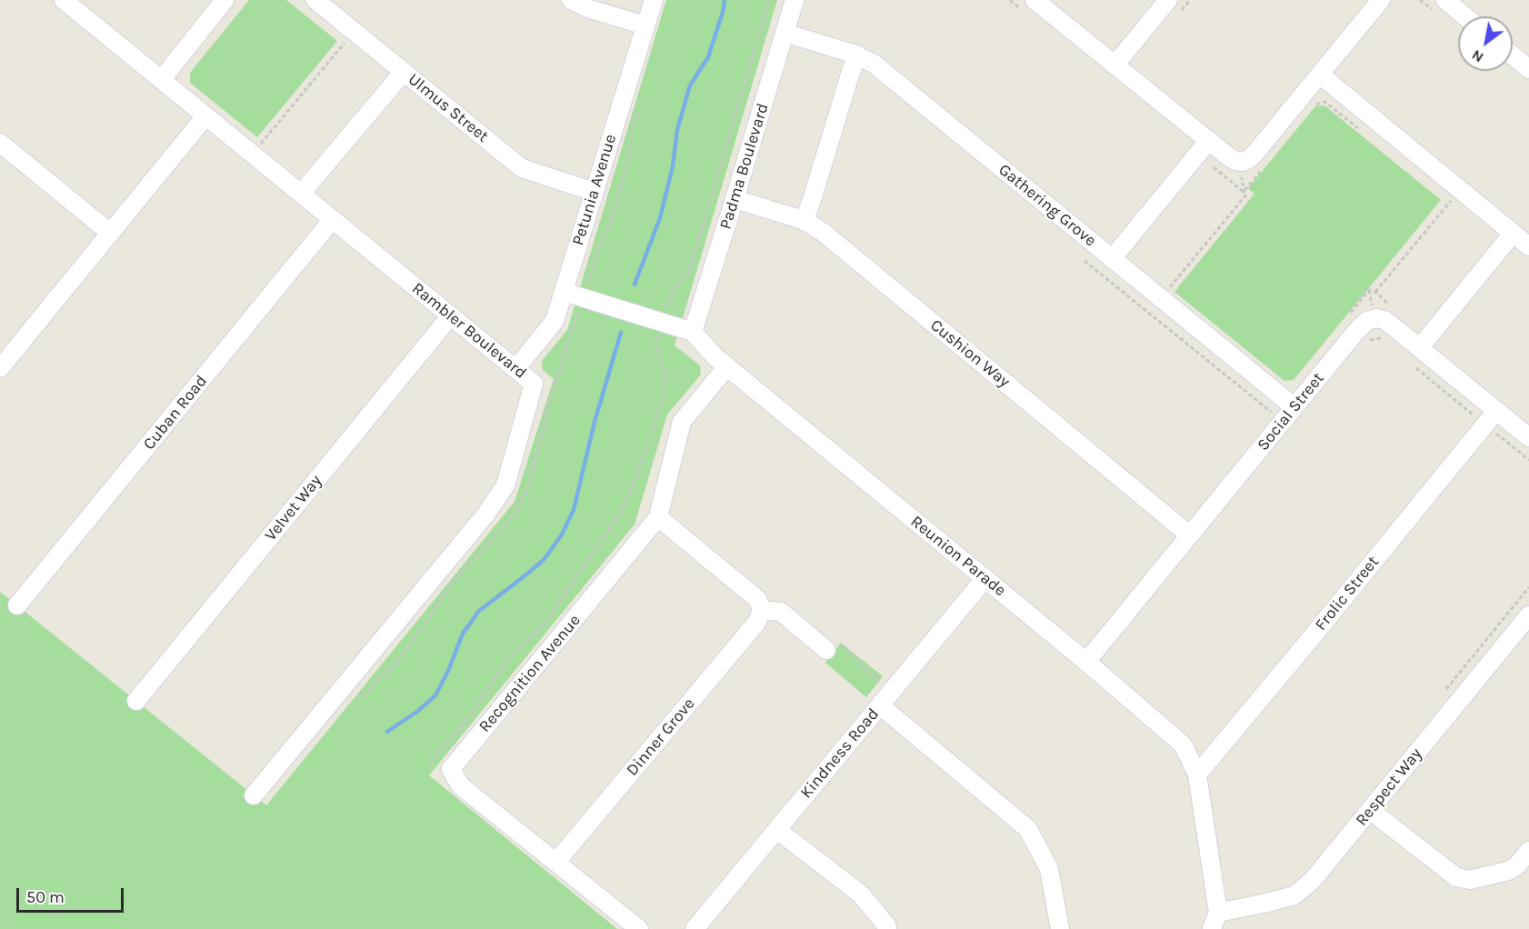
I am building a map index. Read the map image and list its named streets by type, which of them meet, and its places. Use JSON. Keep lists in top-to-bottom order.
{
  "streets": {
    "street": [
      "Ulmus Street",
      "Padma Boulevard",
      "Petunia Avenue",
      "Gathering Grove",
      "Rambler Boulevard",
      "Cushion Way",
      "Social Street",
      "Cuban Road",
      "Velvet Way",
      "Reunion Parade",
      "Frolic Street",
      "Recognition Avenue",
      "Dinner Grove",
      "Kindness Road",
      "Respect Way"
    ]
  },
  "crossings": [
    ["Ulmus Street", "Petunia Avenue"],
    ["Padma Boulevard", "Gathering Grove"],
    ["Padma Boulevard", "Cushion Way"],
    ["Padma Boulevard", "Reunion Parade"],
    ["Petunia Avenue", "Rambler Boulevard"],
    ["Gathering Grove", "Social Street"],
    ["Rambler Boulevard", "Cuban Road"],
    ["Rambler Boulevard", "Velvet Way"],
    ["Cushion Way", "Social Street"],
    ["Social Street", "Reunion Parade"],
    ["Social Street", "Frolic Street"],
    ["Reunion Parade", "Frolic Street"],
    ["Reunion Parade", "Recognition Avenue"],
    ["Reunion Parade", "Kindness Road"],
    ["Reunion Parade", "Respect Way"],
    ["Recognition Avenue", "Dinner Grove"]
  ],
  "scale_bar": "50 m",
  "north": "bottom left"
}
